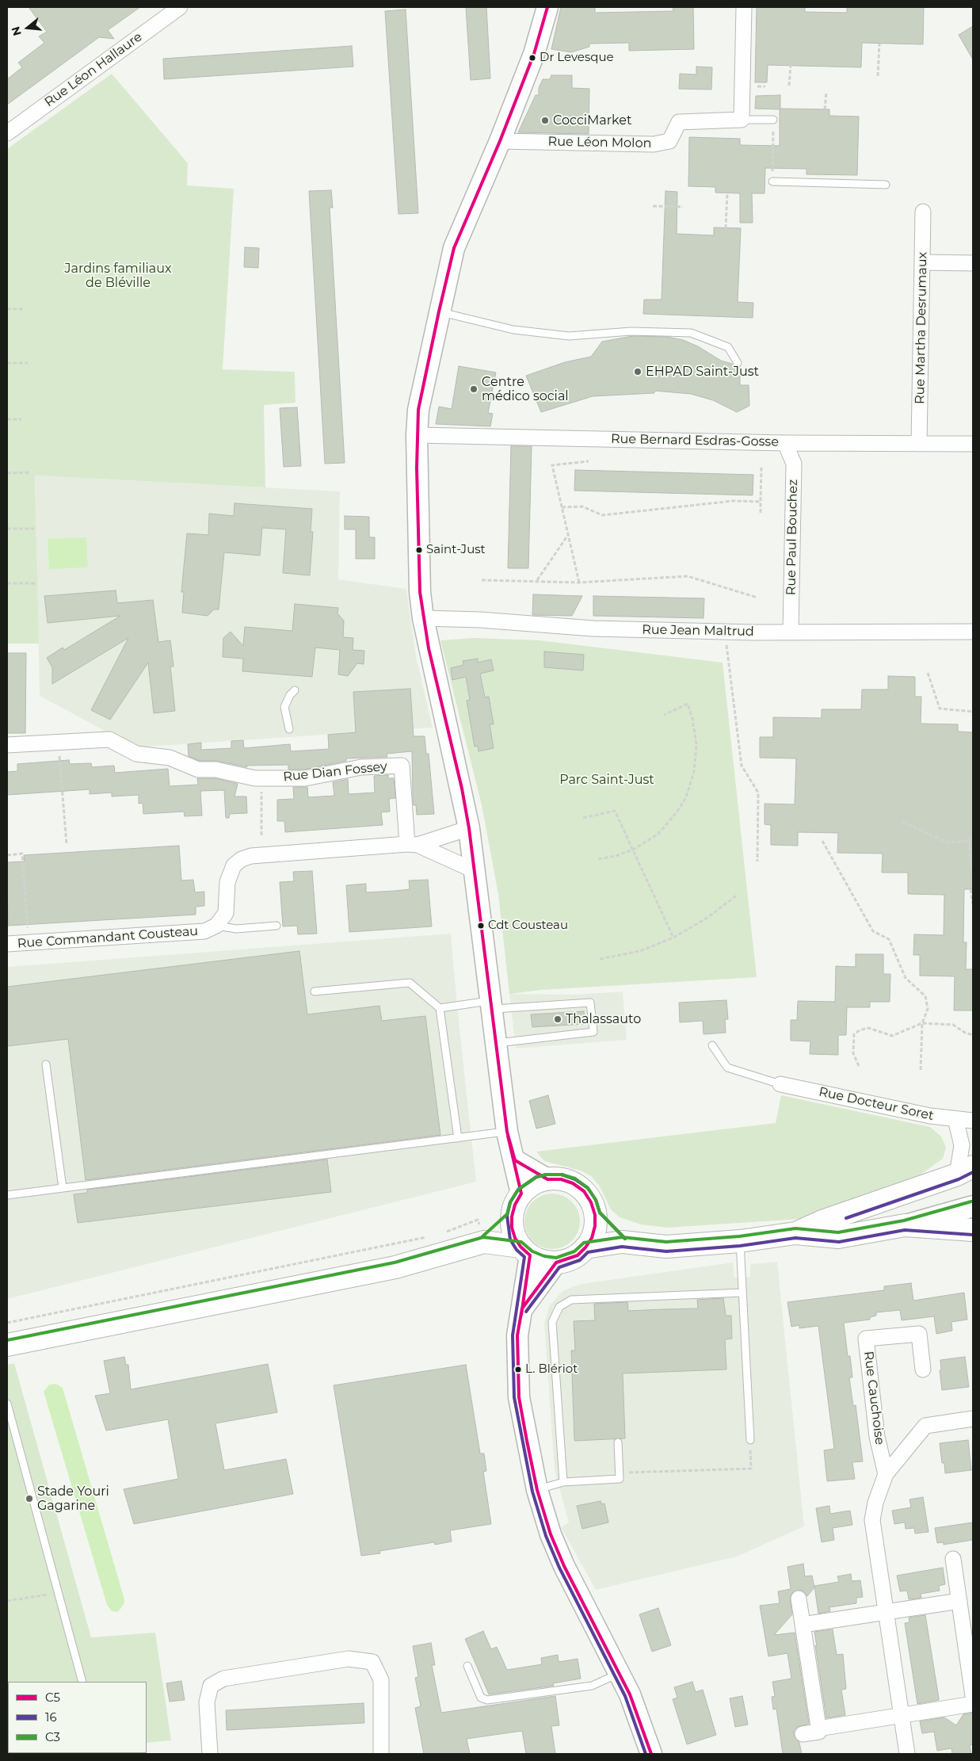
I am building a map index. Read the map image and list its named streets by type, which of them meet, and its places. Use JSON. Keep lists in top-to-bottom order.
{
  "streets": {
    "street": [
      "Rue Léon Hallaure",
      "Rue Léon Molon",
      "Rue Martha Desrumaux",
      "Rue Bernard Esdras-Gosse",
      "Rue Paul Bouchez",
      "Rue Jean Maltrud",
      "Rue Dian Fossey",
      "Rue Commandant Cousteau",
      "Rue Docteur Soret",
      "Rue Cauchoise"
    ]
  },
  "crossings": [
    ["Rue Martha Desrumaux", "Rue Bernard Esdras-Gosse"],
    ["Rue Bernard Esdras-Gosse", "Rue Paul Bouchez"],
    ["Rue Paul Bouchez", "Rue Jean Maltrud"],
    ["Rue Dian Fossey", "Rue Commandant Cousteau"]
  ],
  "parks": ["Jardins familiaux de Bléville", "Parc Saint-Just"],
  "places": [
    "Dr Levesque",
    "CocciMarket",
    "EHPAD Saint-Just",
    "Centre médico social",
    "Saint-Just",
    "Cdt Cousteau",
    "Thalassauto",
    "L. Blériot",
    "Stade Youri Gagarine"
  ],
  "lines": ["transit line C5", "transit line 16", "transit line C3"],
  "legend": ["C5", "16", "C3"],
  "north": "left"
}
